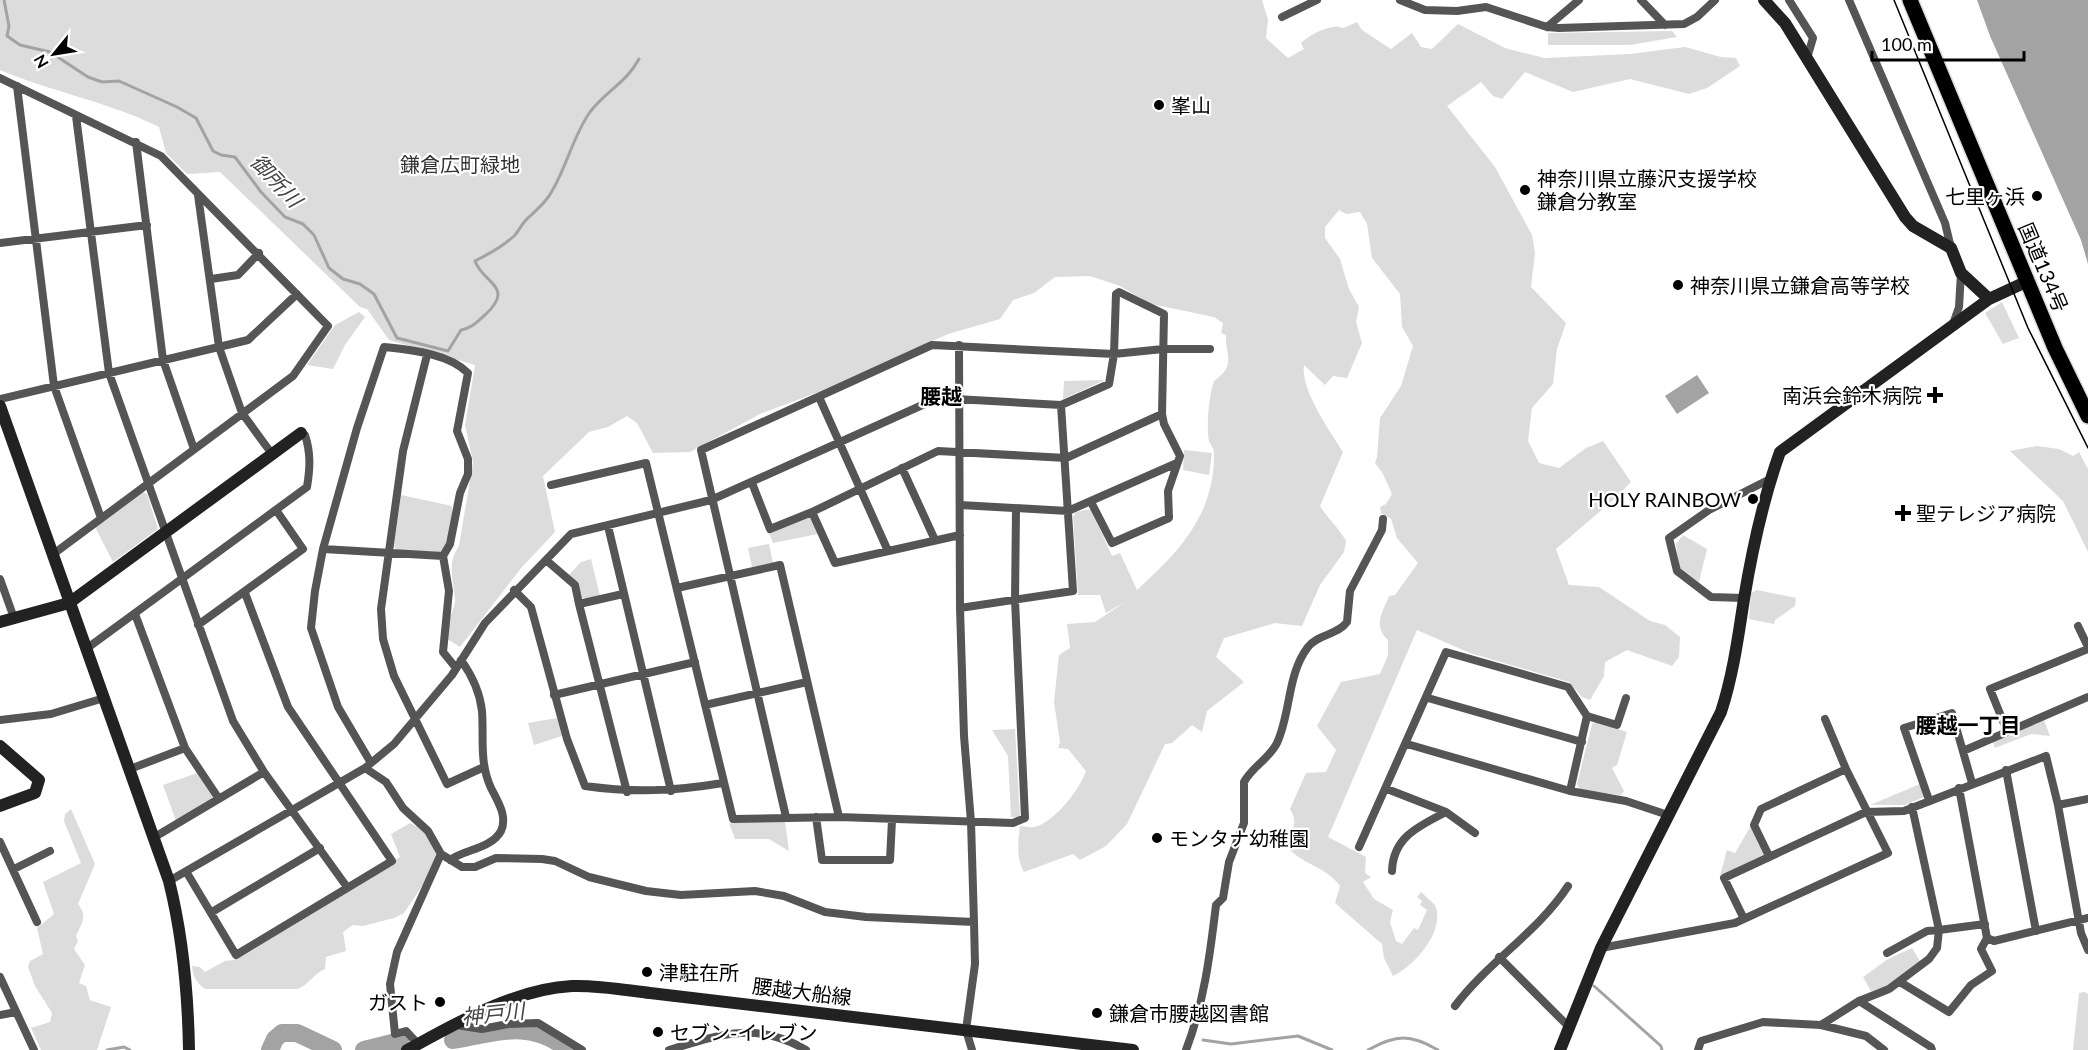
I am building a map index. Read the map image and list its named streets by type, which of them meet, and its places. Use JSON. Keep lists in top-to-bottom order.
{
  "streets": {
    "highway": ["国道134号"],
    "street": ["腰越大船線"]
  },
  "districts": ["腰越", "腰越一丁目"],
  "water": ["御所川", "神戸川"],
  "parks": ["鎌倉広町緑地"],
  "places": {
    "other": [
      "峯山",
      "神奈川県立藤沢支援学校 鎌倉分教室",
      "七里ヶ浜",
      "神奈川県立鎌倉高等学校",
      "HOLY RAINBOW",
      "モンタナ幼稚園",
      "津駐在所",
      "ガスト",
      "鎌倉市腰越図書館",
      "セブン-イレブン"
    ],
    "health": ["南浜会鈴木病院", "聖テレジア病院"]
  },
  "scale_bar": "100 m",
  "north": "bottom left"
}
